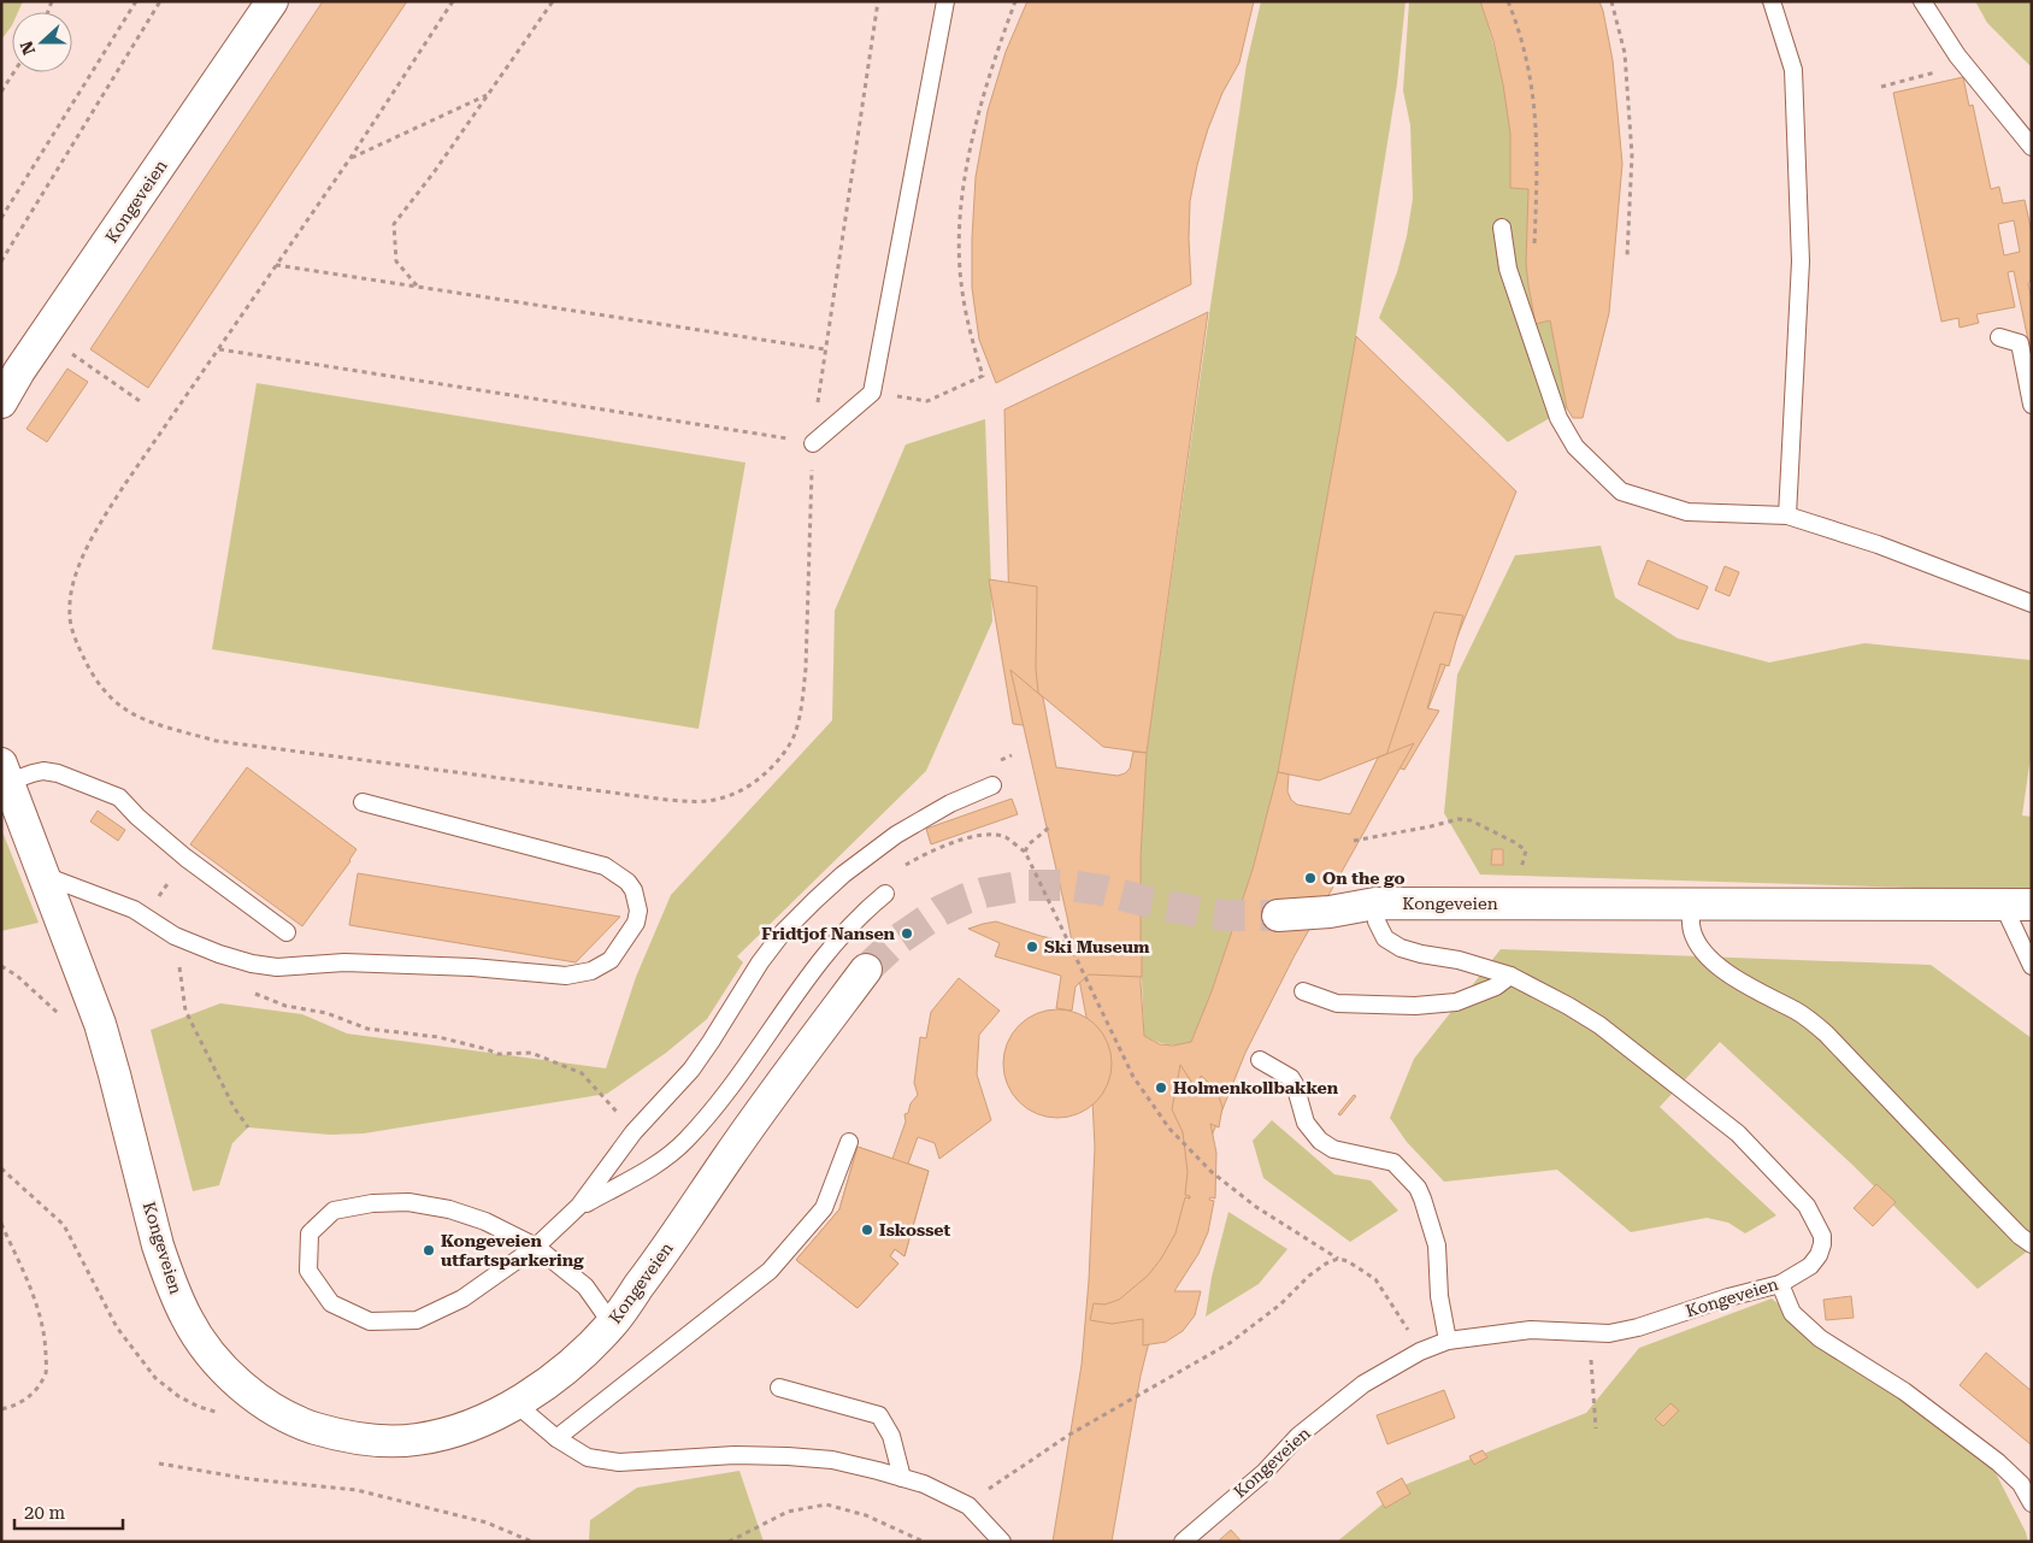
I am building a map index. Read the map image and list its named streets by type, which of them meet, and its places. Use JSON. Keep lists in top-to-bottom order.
{
  "streets": {
    "street": ["Kongeveien"]
  },
  "places": [
    "On the go",
    "Fridtjof Nansen",
    "Ski Museum",
    "Holmenkollbakken",
    "Iskosset",
    "Kongeveien utfartsparkering"
  ],
  "scale_bar": "20 m",
  "north": "left"
}
